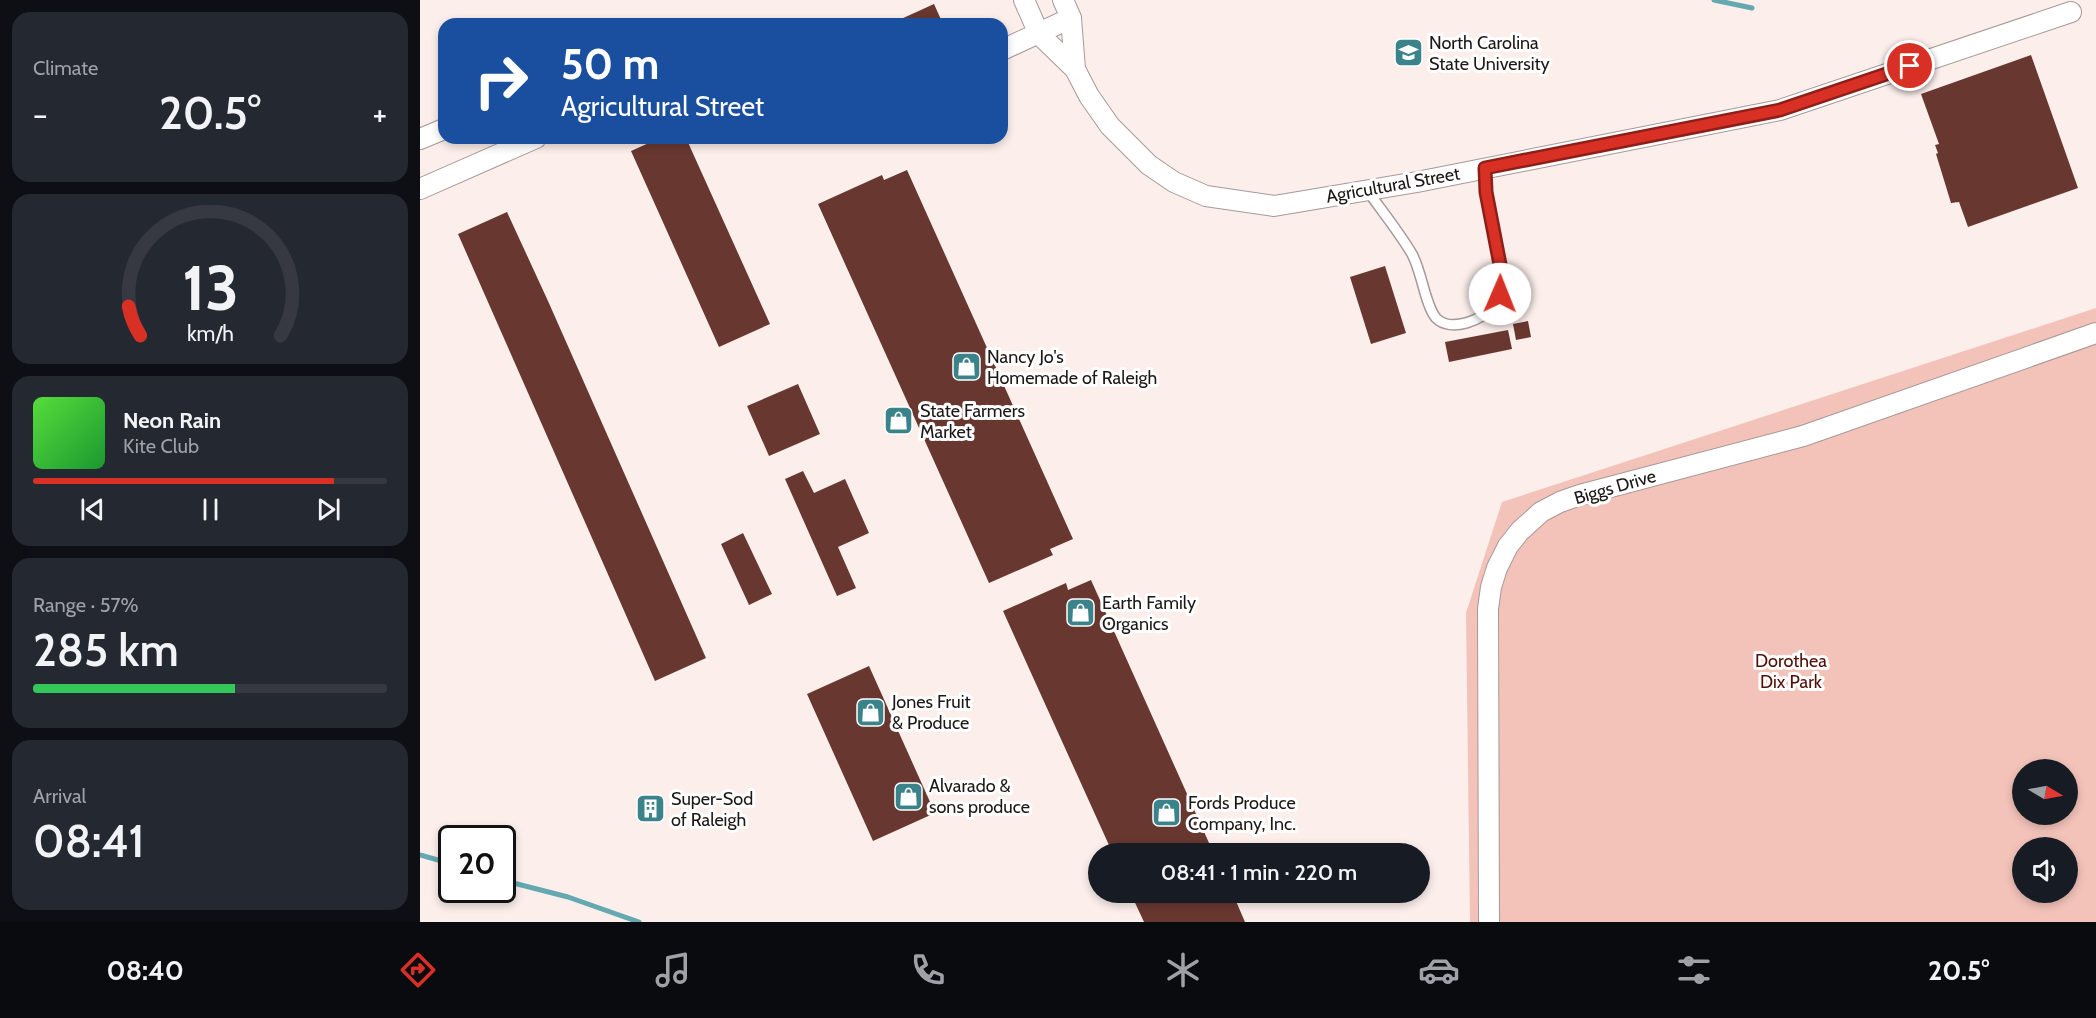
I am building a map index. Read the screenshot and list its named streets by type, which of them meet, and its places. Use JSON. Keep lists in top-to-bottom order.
{
  "streets": {
    "street": ["Agricultural Street", "Biggs Drive"]
  },
  "parks": ["Dorothea Dix Park"],
  "places": {
    "school or university": ["North Carolina State University"],
    "shop": [
      "Nancy Jo's Homemade of Raleigh",
      "State Farmers Market",
      "Earth Family Organics",
      "Jones Fruit & Produce",
      "Alvarado & sons produce",
      "Fords Produce Company, Inc."
    ],
    "building": ["Super-Sod of Raleigh"]
  },
  "north": "right",
  "page": {
    "tile": [
      "Climate",
      ["Range · 57%", "285 km"],
      ["Arrival", "08:41"]
    ],
    "turn": ["50 m", "Agricultural Street"],
    "heat": ["−", "20.5°", "+"],
    "song": ["Neon Rain", "Kite Club"],
    "limit": "20",
    "trip": "08:41 · 1 min · 220 m",
    "tabs": ["08:40", "20.5°"],
    "gauge": ["13", "km/h"]
  }
}
